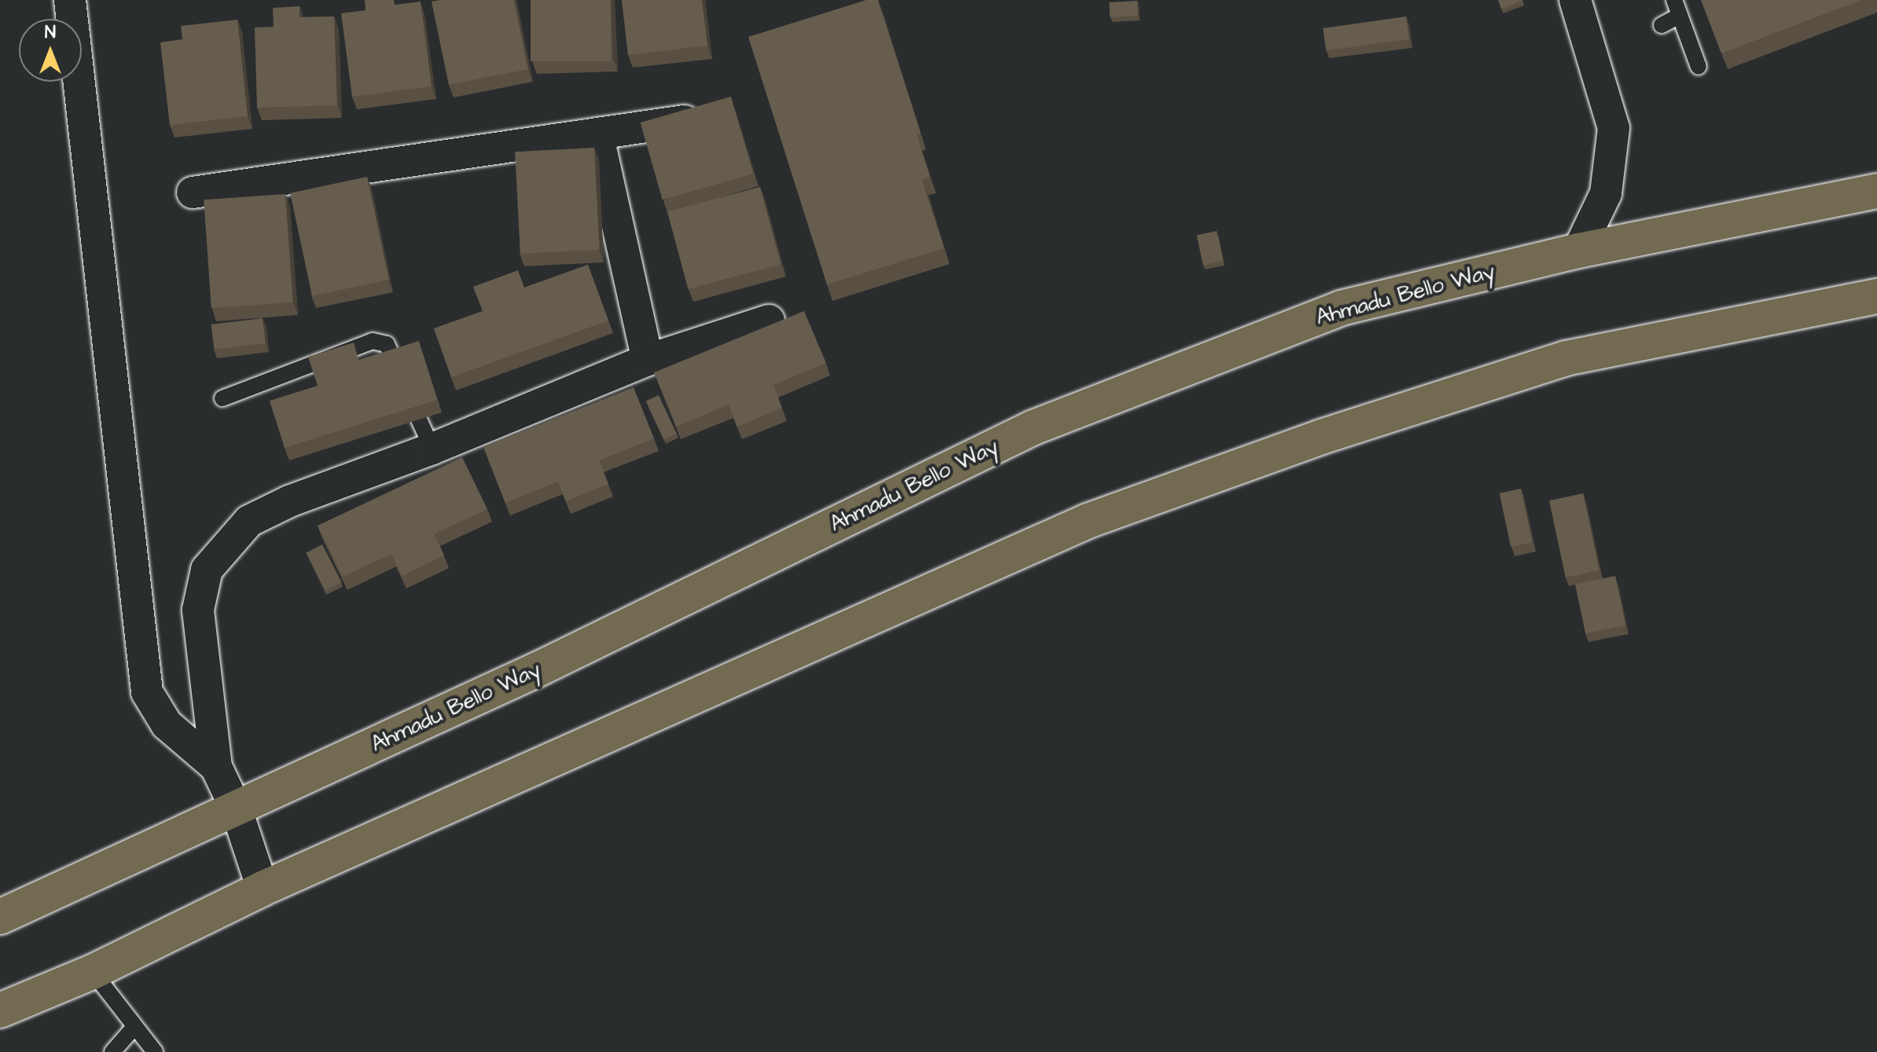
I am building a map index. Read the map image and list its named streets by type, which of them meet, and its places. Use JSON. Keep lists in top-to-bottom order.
{
  "streets": {
    "main road": ["Ahmadu Bello Way"]
  },
  "north": "top"
}
